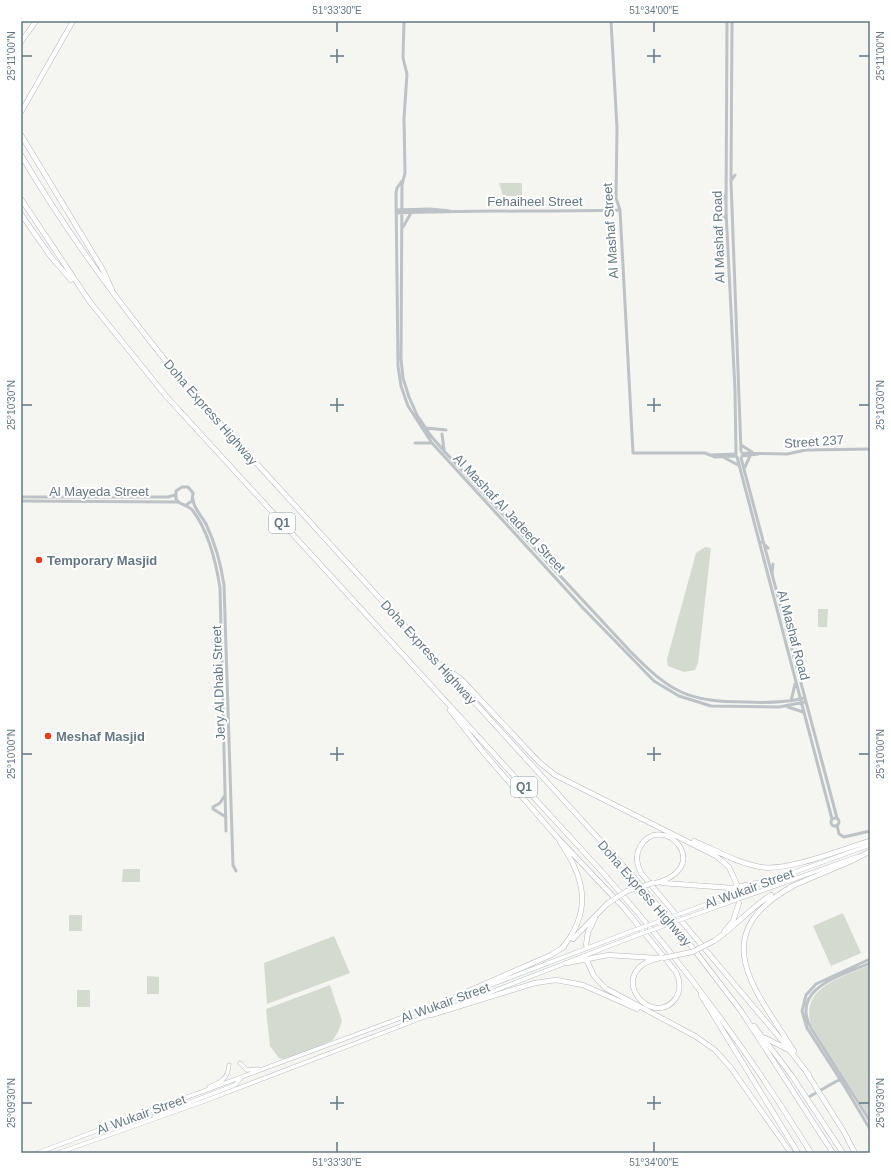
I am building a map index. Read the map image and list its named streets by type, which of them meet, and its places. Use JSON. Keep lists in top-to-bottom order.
{
  "streets": {
    "highway": ["Doha Express Highway", "Q1"],
    "main road": ["Al Wukair Street"],
    "street": [
      "Fehaiheel Street",
      "Al Mashaf Street",
      "Al Mashaf Road",
      "Street 237",
      "Al Mayeda Street",
      "Al Mashaf Al Jadeed Street",
      "Jery Al Dhabi Street"
    ]
  },
  "crossings": [
    ["Fehaiheel Street", "Al Mashaf Street"],
    ["Fehaiheel Street", "Al Mashaf Al Jadeed Street"],
    ["Al Mashaf Road", "Street 237"],
    ["Al Mashaf Road", "Al Mashaf Al Jadeed Street"],
    ["Al Mayeda Street", "Jery Al Dhabi Street"]
  ],
  "places": ["Temporary Masjid", "Meshaf Masjid"],
  "coordinates": [
    "51°33'30\"E",
    "51°34'00\"E",
    "25°11'00\"N",
    "25°10'30\"N",
    "25°10'00\"N",
    "25°09'30\"N"
  ]
}
